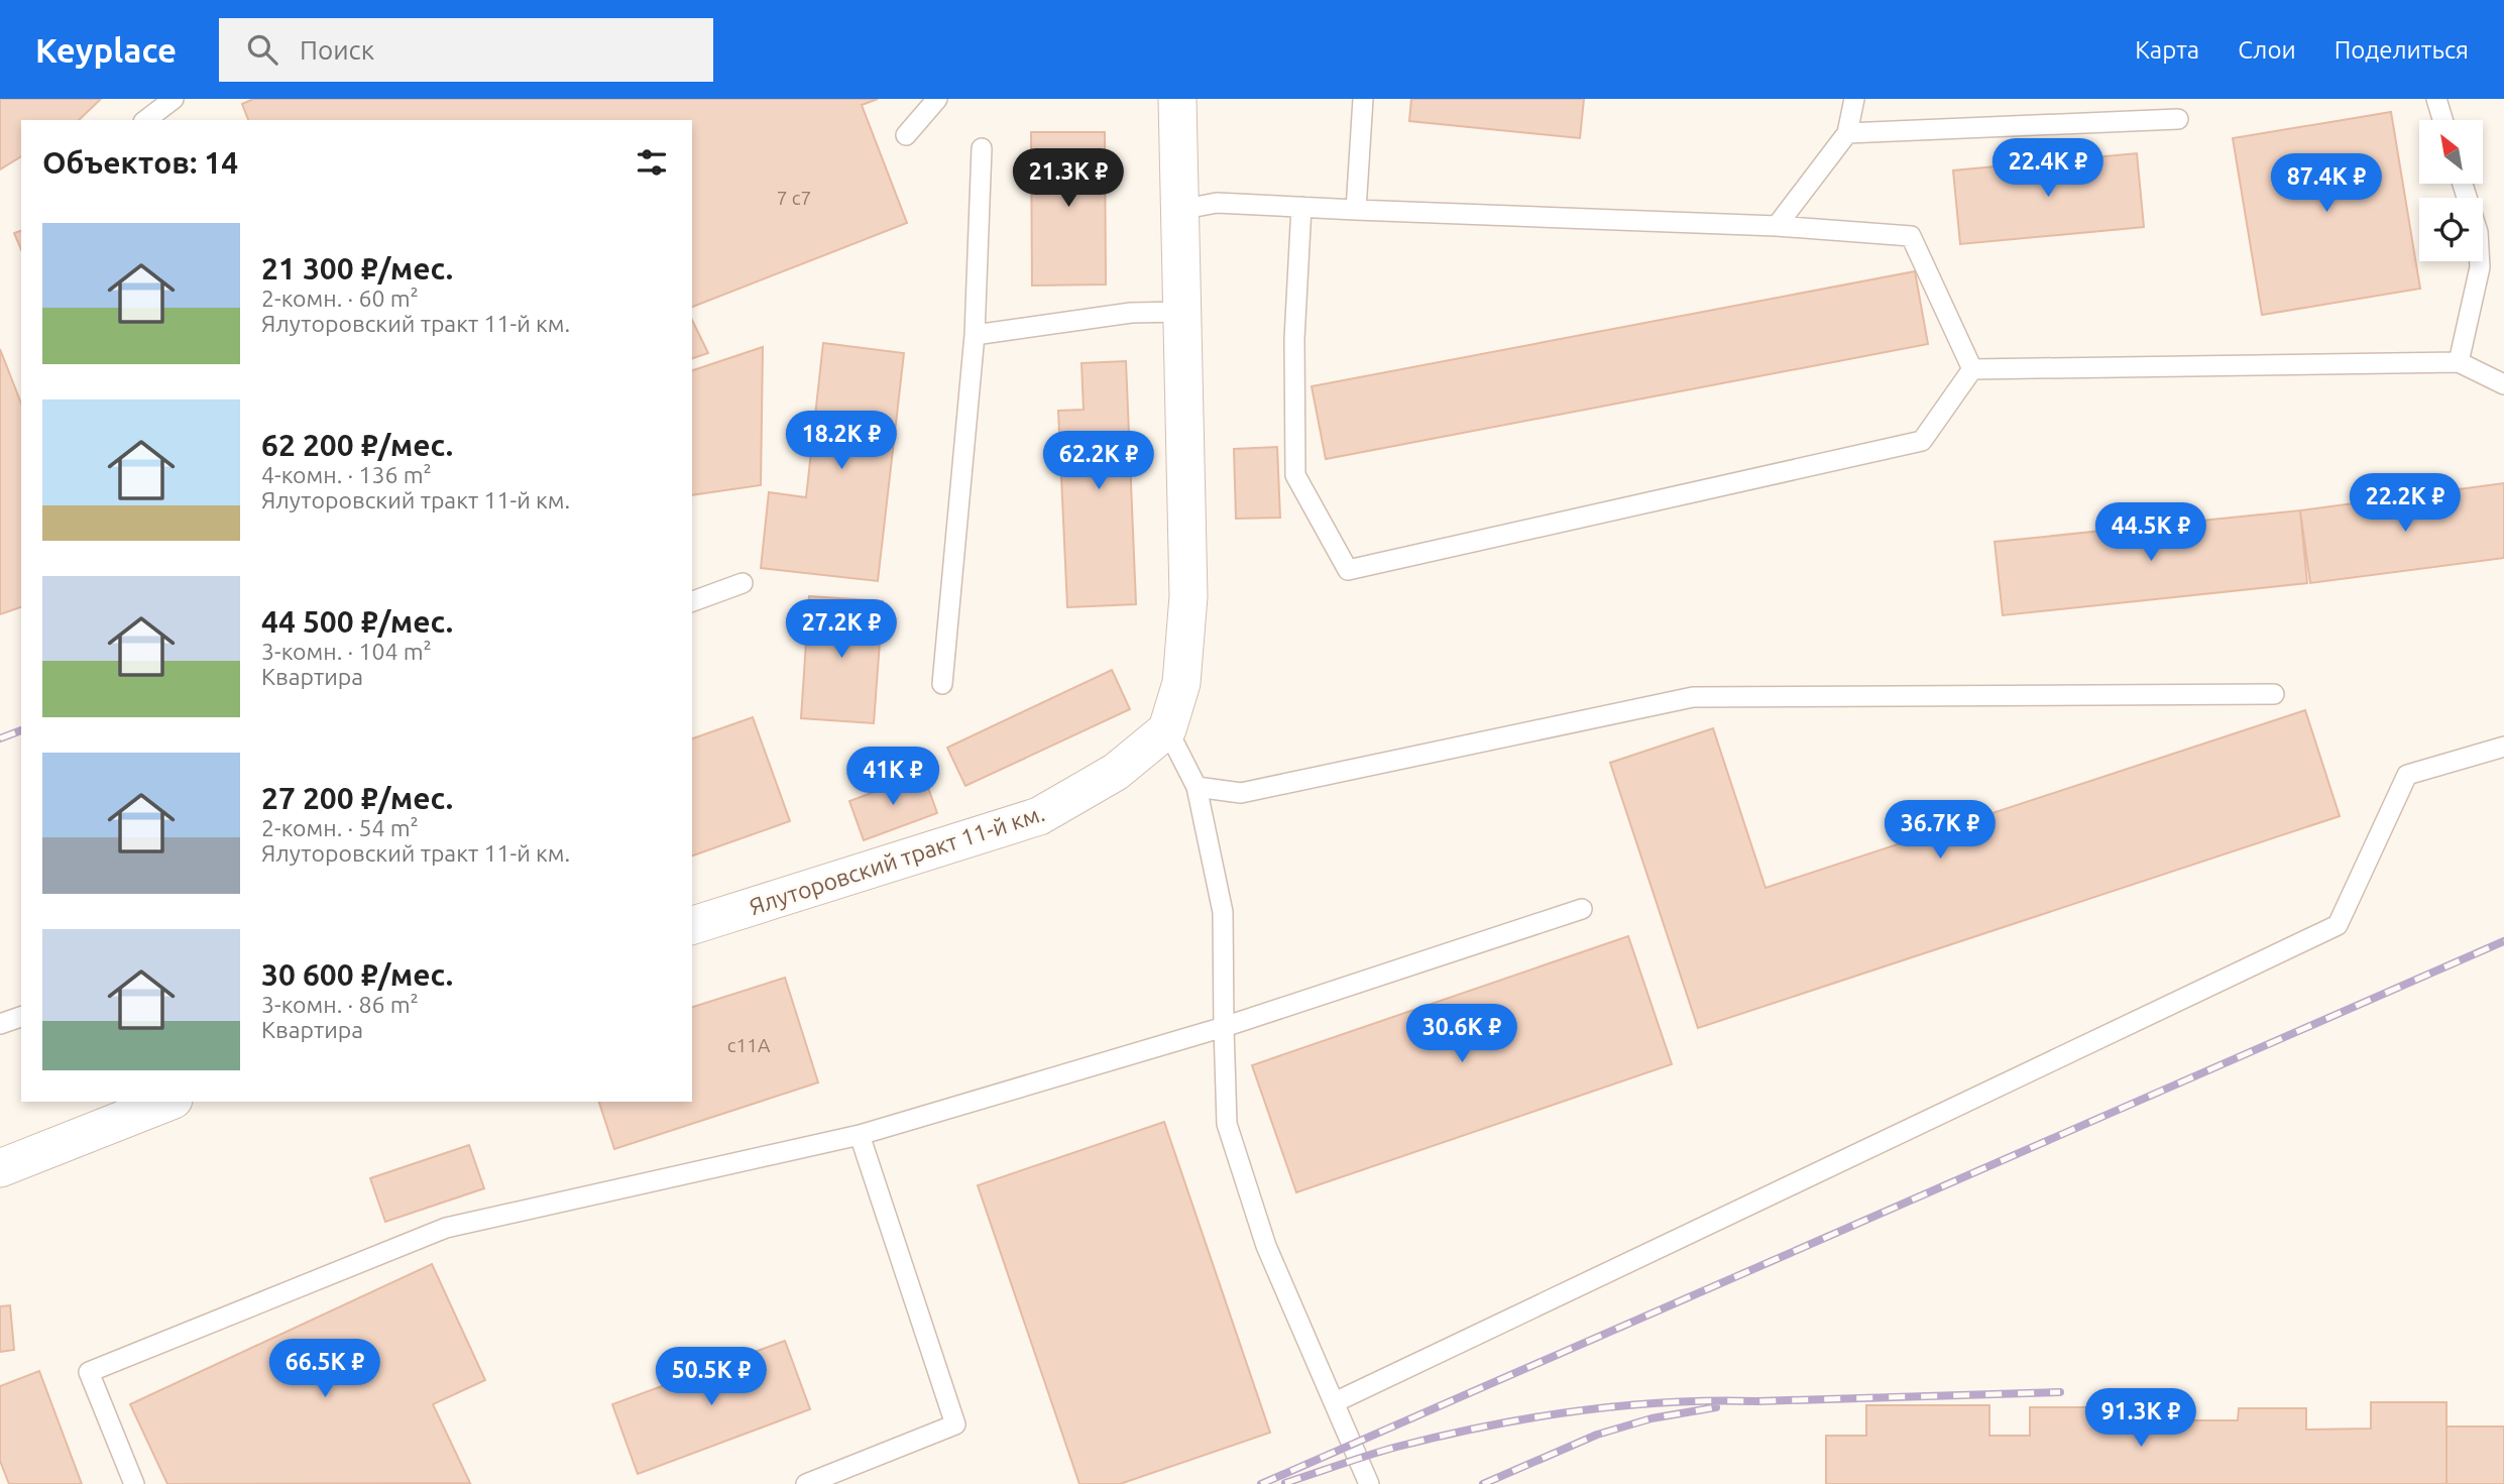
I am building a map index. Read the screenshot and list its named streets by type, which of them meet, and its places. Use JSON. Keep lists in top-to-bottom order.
{
  "streets": {
    "street": ["Ялуторовский тракт 11-й км."]
  },
  "house_numbers": ["7 с7", "с11А"],
  "north": "top left",
  "page": {
    "header": "Keyplace",
    "search": "Поиск",
    "nav": ["Карта", "Слои", "Поделиться"],
    "heading": "Объектов: 14",
    "price": [
      "22.4K ₽",
      "21.3K ₽",
      "87.4K ₽",
      "18.2K ₽",
      "62.2K ₽",
      "22.2K ₽",
      "44.5K ₽",
      "27.2K ₽",
      "41K ₽",
      "36.7K ₽",
      "30.6K ₽",
      "66.5K ₽",
      "50.5K ₽",
      "91.3K ₽"
    ],
    "list": [
      {
        "name": "21 300 ₽/мес.",
        "note": "2-комн. · 60 m² · Ялуторовский тракт 11-й км."
      },
      {
        "name": "62 200 ₽/мес.",
        "note": "4-комн. · 136 m² · Ялуторовский тракт 11-й км."
      },
      {
        "name": "44 500 ₽/мес.",
        "note": "3-комн. · 104 m² · Квартира"
      },
      {
        "name": "27 200 ₽/мес.",
        "note": "2-комн. · 54 m² · Ялуторовский тракт 11-й км."
      },
      {
        "name": "30 600 ₽/мес.",
        "note": "3-комн. · 86 m² · Квартира"
      }
    ]
  }
}
